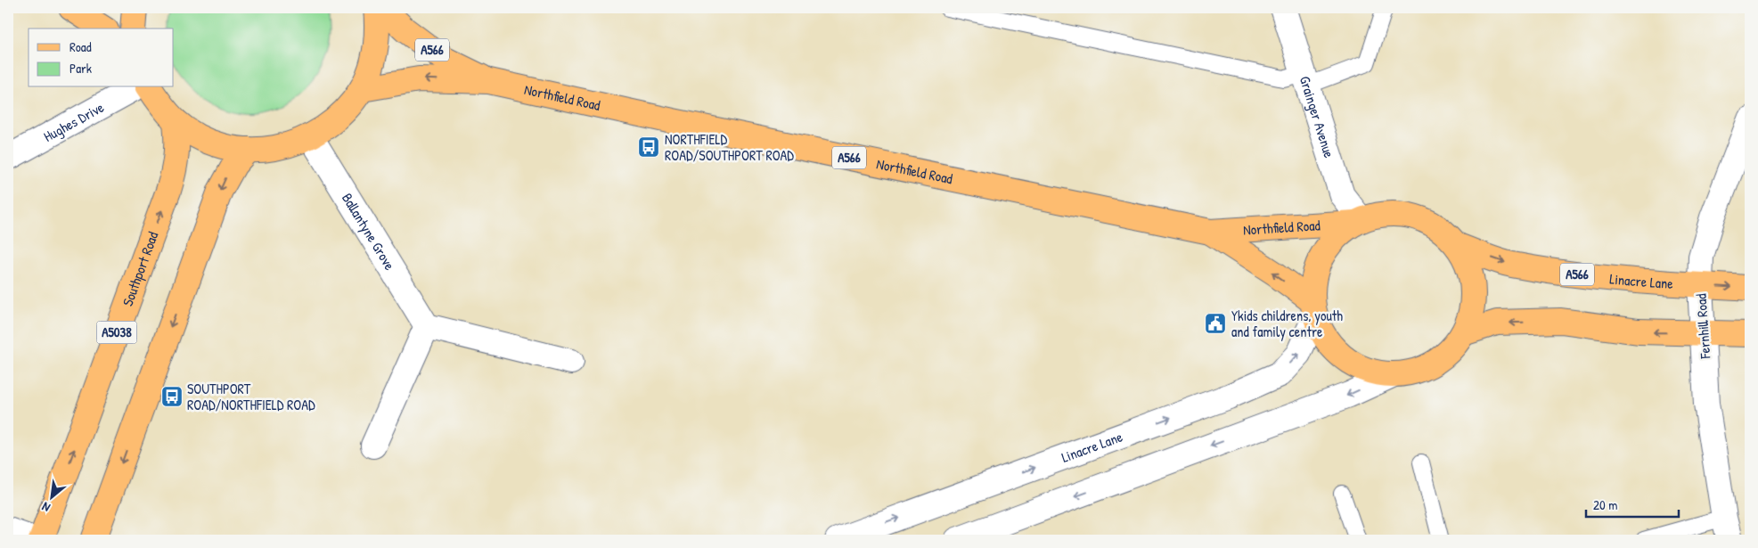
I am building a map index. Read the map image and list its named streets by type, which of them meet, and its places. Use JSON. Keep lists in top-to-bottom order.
{
  "streets": {
    "main road": [
      "A566",
      "Northfield Road",
      "Southport Road",
      "Linacre Lane",
      "A5038"
    ],
    "street": [
      "Grainger Avenue",
      "Hughes Drive",
      "Ballantyne Grove",
      "Fernhill Road"
    ]
  },
  "crossings": [
    ["Northfield Road", "Grainger Avenue"],
    ["Northfield Road", "Linacre Lane"],
    ["Linacre Lane", "Fernhill Road"]
  ],
  "places": {
    "bus stop": ["NORTHFIELD ROAD/SOUTHPORT ROAD", "SOUTHPORT ROAD/NORTHFIELD ROAD"],
    "public building": ["Ykids childrens, youth and family centre"]
  },
  "legend": ["Road", "Park"],
  "scale_bar": "20 m",
  "north": "bottom left"
}
